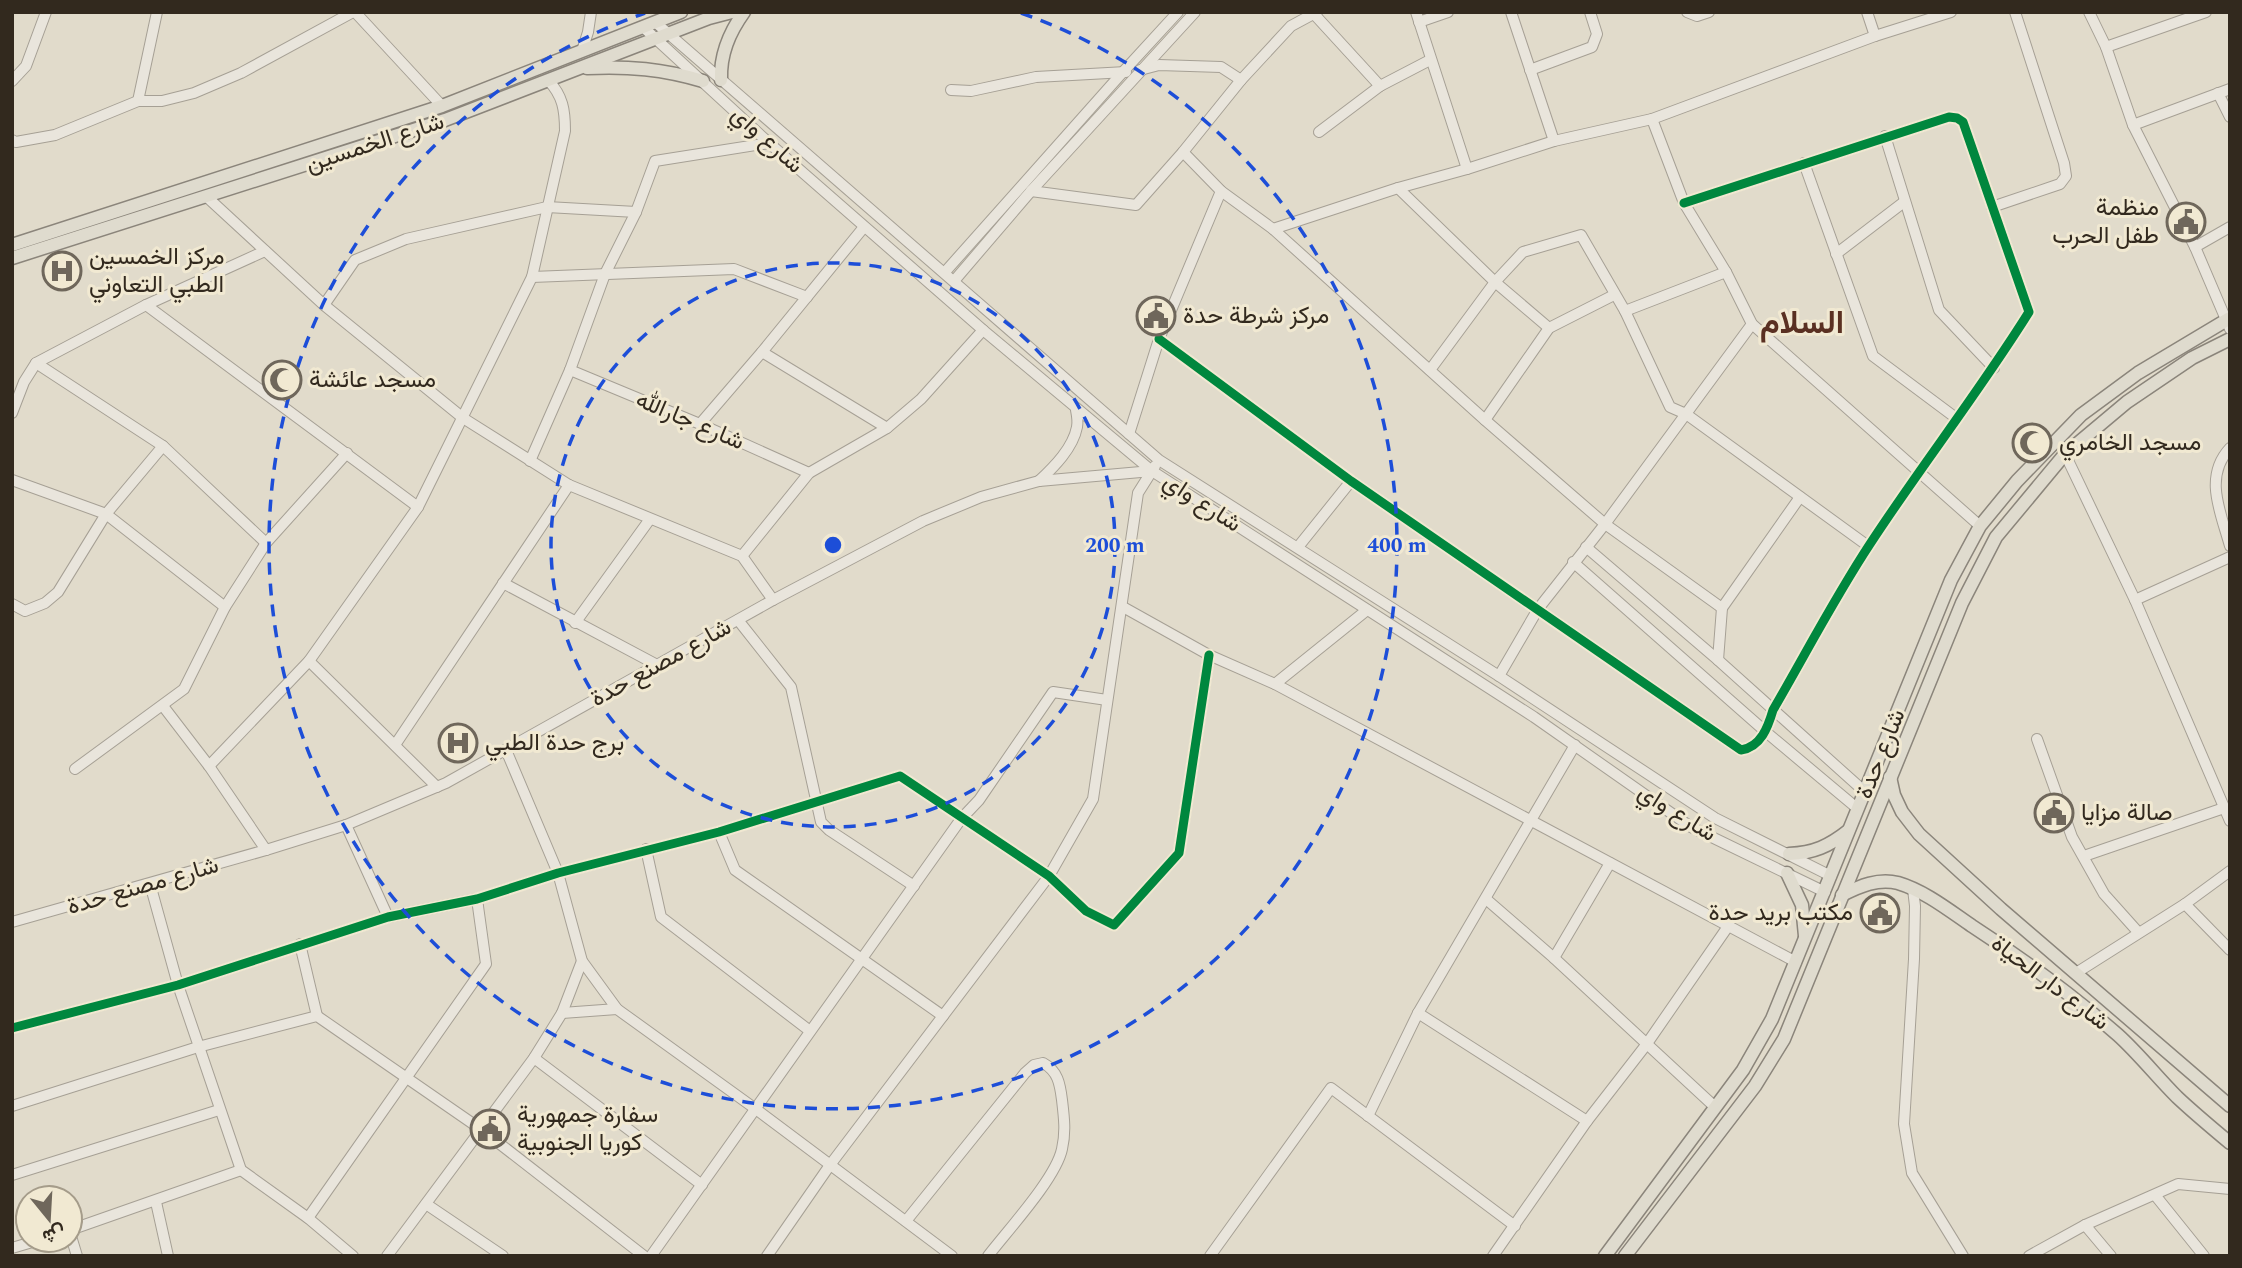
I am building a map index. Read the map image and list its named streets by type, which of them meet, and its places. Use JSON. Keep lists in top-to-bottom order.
{
  "streets": {
    "main road": ["شارع الخمسين", "شارع حدة", "شارع دار الحياة"],
    "street": ["شارع واي", "شارع جارالله", "شارع مصنع حدة"]
  },
  "crossings": [
    ["شارع واي", "شارع الخمسين"],
    ["شارع واي", "شارع مصنع حدة"],
    ["شارع واي", "شارع حدة"],
    ["شارع حدة", "شارع دار الحياة"]
  ],
  "districts": ["السلام"],
  "places": {
    "public building": [
      "منظمة طفل الحرب",
      "مركز شرطة حدة",
      "صالة مزايا",
      "مكتب بريد حدة",
      "سفارة جمهورية كوريا الجنوبية"
    ],
    "hospital": ["مركز الخمسين الطبي التعاوني", "برج حدة الطبي"],
    "mosque": ["مسجد عائشة", "مسجد الخامري"]
  },
  "north": "bottom",
  "rings": ["200 m", "400 m"]
}
